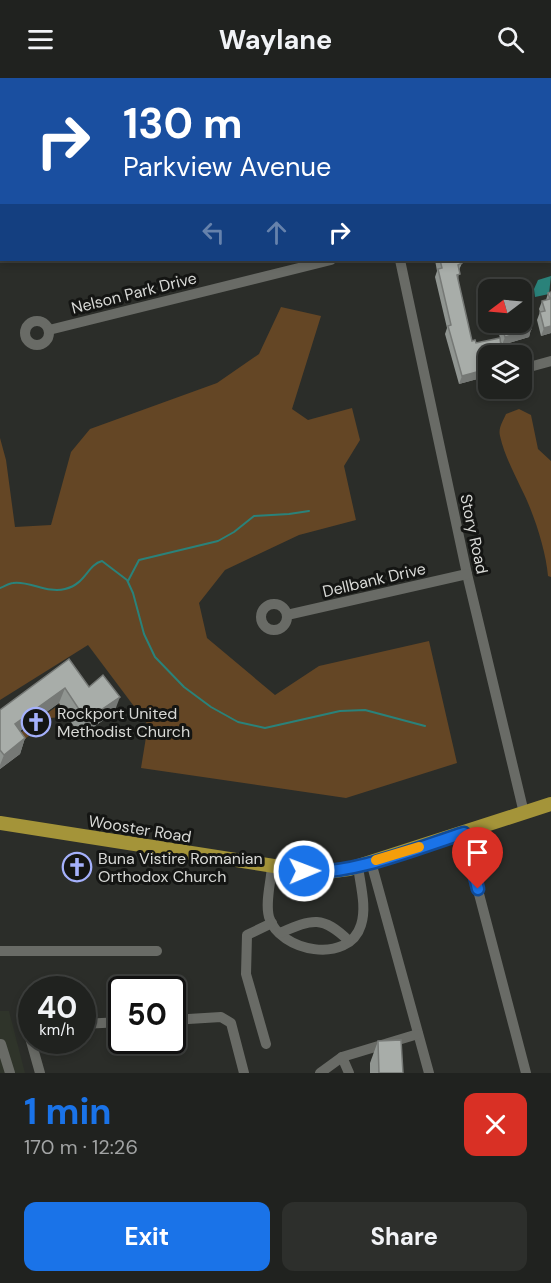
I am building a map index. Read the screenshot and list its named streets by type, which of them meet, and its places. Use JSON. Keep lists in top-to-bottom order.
{
  "streets": {
    "main road": ["Wooster Road"],
    "street": ["Nelson Park Drive", "Story Road", "Dellbank Drive"]
  },
  "crossings": [
    ["Story Road", "Dellbank Drive"],
    ["Story Road", "Wooster Road"]
  ],
  "places": {
    "church": ["Rockport United Methodist Church", "Buna Vistire Romanian Orthodox Church"]
  },
  "north": "left",
  "page": {
    "header": "Waylane",
    "turn": ["130 m", "Parkview Avenue"],
    "speed": "40 km/h",
    "limit": "50",
    "heading": ["1 min", "170 m · 12:26"],
    "buttons": ["Exit", "Share"]
  }
}
